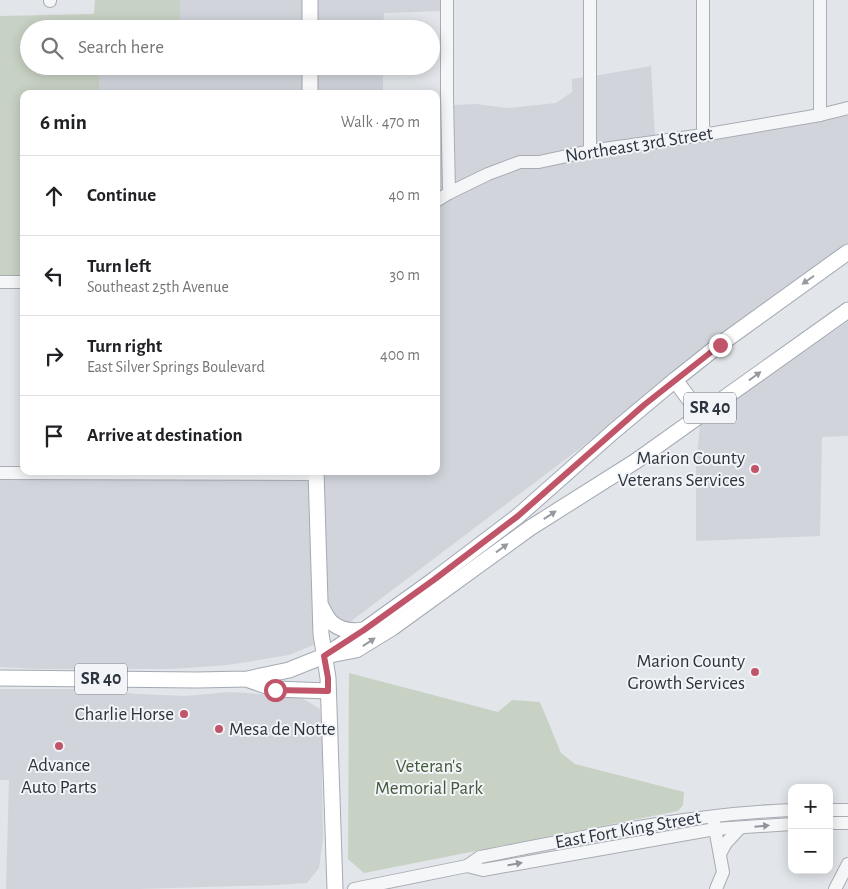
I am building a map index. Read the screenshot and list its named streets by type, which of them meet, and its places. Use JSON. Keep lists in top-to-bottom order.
{
  "streets": {
    "main road": ["SR 40"],
    "street": ["Northeast 3rd Street", "East Fort King Street"]
  },
  "parks": ["Veteran's Memorial Park"],
  "places": [
    "Marion County Veterans Services",
    "Marion County Growth Services",
    "Charlie Horse",
    "Mesa de Notte",
    "Advance Auto Parts"
  ],
  "page": {
    "search": "Search here",
    "heading": ["6 min", "Walk · 470 m"],
    "list": [
      ["Continue", "40 m"],
      ["Turn left", "Southeast 25th Avenue", "30 m"],
      ["Turn right", "East Silver Springs Boulevard", "400 m"],
      "Arrive at destination"
    ],
    "map_buttons": ["+", "−"]
  }
}
